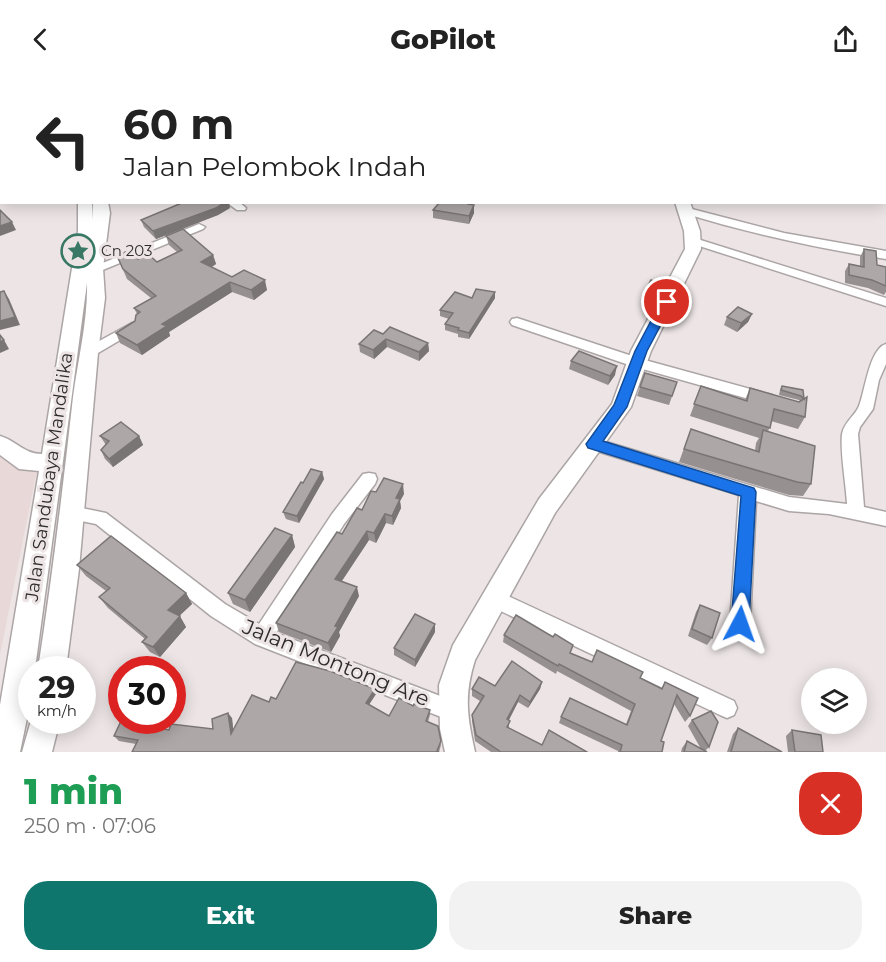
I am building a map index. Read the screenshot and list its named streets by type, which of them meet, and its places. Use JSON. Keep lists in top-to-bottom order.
{
  "streets": {
    "main road": ["Jalan Sandubaya Mandalika"],
    "street": ["Jalan Montong Are"]
  },
  "places": {
    "place": ["Cn 203"]
  },
  "page": {
    "header": "GoPilot",
    "turn": ["60 m", "Jalan Pelombok Indah"],
    "speed": "29 km/h",
    "limit": "30",
    "heading": ["1 min", "250 m · 07:06"],
    "buttons": ["Exit", "Share"]
  }
}
